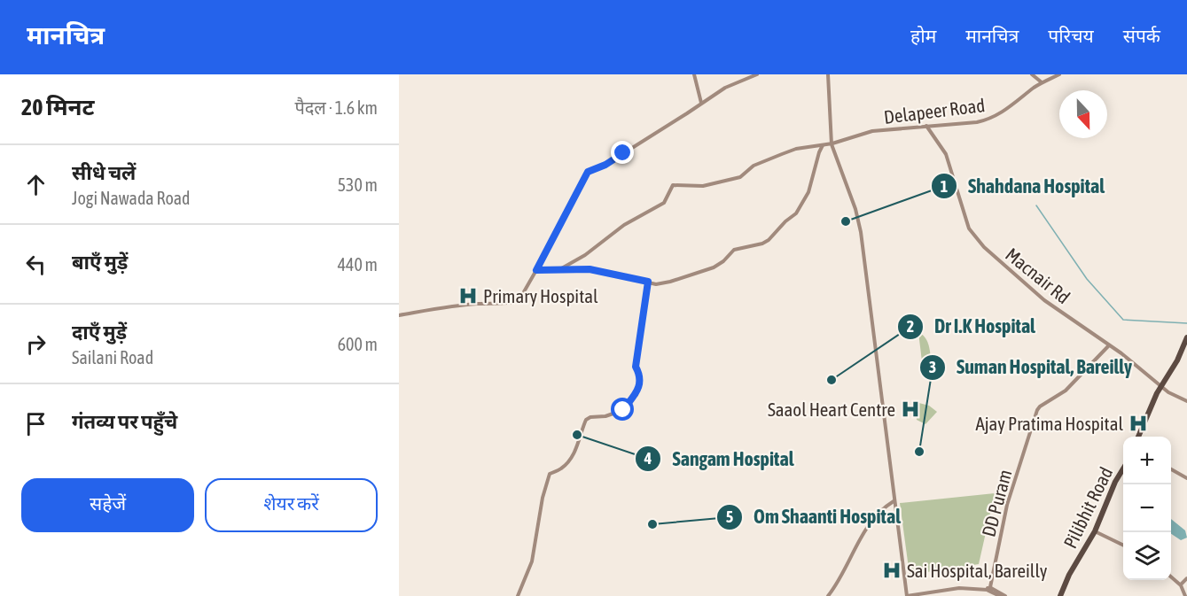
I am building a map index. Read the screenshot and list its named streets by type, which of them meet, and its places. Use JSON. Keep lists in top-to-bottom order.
{
  "streets": {
    "highway": ["Pilibhit Road"],
    "street": ["Delapeer Road", "Macnair Rd", "DD Puram"]
  },
  "crossings": [
    ["Delapeer Road", "Macnair Rd"],
    ["Macnair Rd", "DD Puram"]
  ],
  "places": {
    "other": [
      "Shahdana Hospital",
      "Dr I.K Hospital",
      "Sangam Hospital",
      "Suman Hospital, Bareilly",
      "Om Shaanti Hospital"
    ],
    "hospital": [
      "Primary Hospital",
      "Saaol Heart Centre",
      "Ajay Pratima Hospital",
      "Sai Hospital, Bareilly"
    ]
  },
  "north": "bottom",
  "page": {
    "header": "मानचित्र",
    "nav": [
      "होम",
      "मानचित्र",
      "परिचय",
      "संपर्क"
    ],
    "heading": ["20 मिनट", "पैदल · 1.6 km"],
    "list": [
      ["सीधे चलें", "Jogi Nawada Road", "530 m"],
      ["बाएँ मुड़ें", "440 m"],
      ["दाएँ मुड़ें", "Sailani Road", "600 m"],
      "गंतव्य पर पहुँचे"
    ],
    "map_buttons": ["+", "−"],
    "buttons": ["सहेजें", "शेयर करें"]
  }
}
